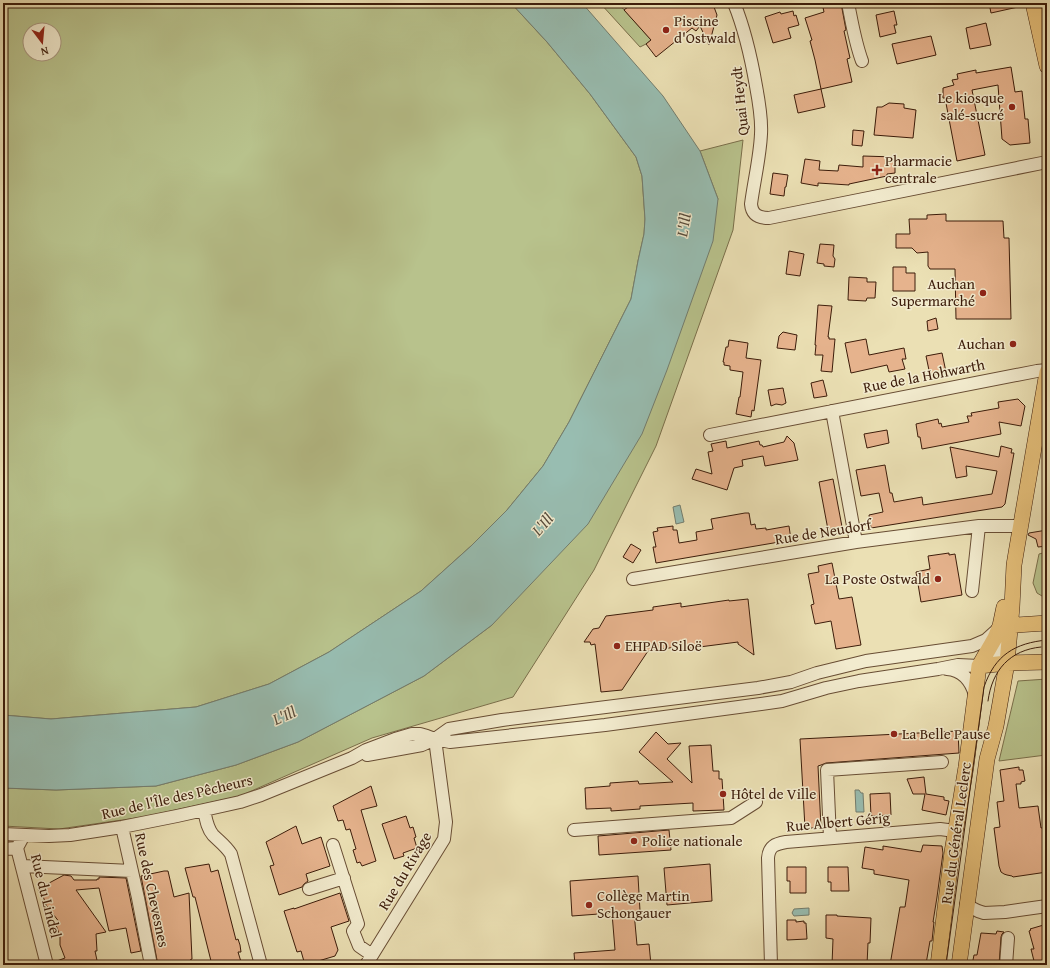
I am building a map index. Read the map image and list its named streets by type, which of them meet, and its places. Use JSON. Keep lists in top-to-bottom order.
{
  "streets": {
    "main road": ["Rue du Général Leclerc"],
    "street": [
      "Quai Heydt",
      "Rue de la Hohwarth",
      "Rue de Neudorf",
      "Rue de l'Île des Pêcheurs",
      "Rue Albert Gérig",
      "Rue du Rivage",
      "Rue des Chevesnes",
      "Rue du Lindel"
    ]
  },
  "crossings": [
    ["Rue de la Hohwarth", "Rue du Général Leclerc"],
    ["Rue de Neudorf", "Rue du Général Leclerc"],
    ["Rue de l'Île des Pêcheurs", "Rue du Général Leclerc"],
    ["Rue de l'Île des Pêcheurs", "Rue du Rivage"],
    ["Rue de l'Île des Pêcheurs", "Rue des Chevesnes"],
    ["Rue de l'Île des Pêcheurs", "Rue du Lindel"],
    ["Rue Albert Gérig", "Rue du Général Leclerc"]
  ],
  "water": ["L'Ill"],
  "places": {
    "other": [
      "Piscine d'Ostwald",
      "Le kiosque salé-sucré",
      "Auchan Supermarché",
      "Auchan",
      "La Poste Ostwald",
      "EHPAD Siloë",
      "La Belle Pause",
      "Hôtel de Ville",
      "Police nationale",
      "Collège Martin Schongauer"
    ],
    "health": ["Pharmacie centrale"]
  },
  "north": "bottom"
}
